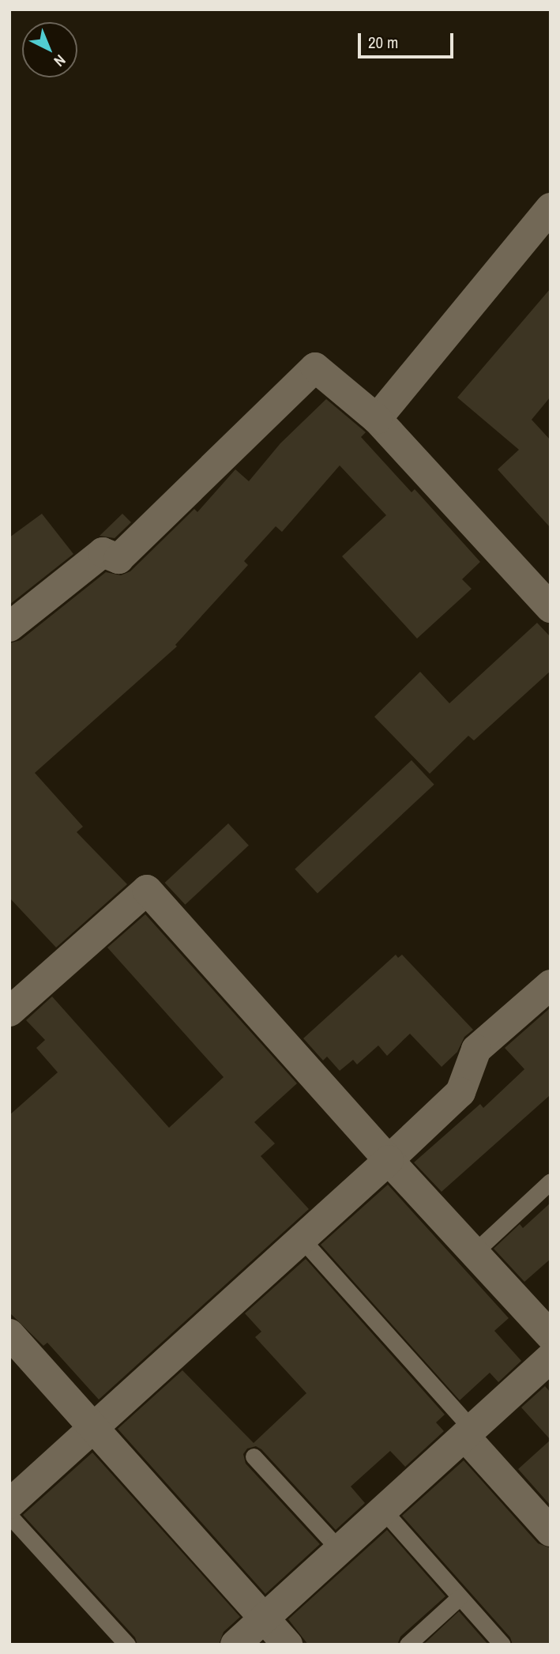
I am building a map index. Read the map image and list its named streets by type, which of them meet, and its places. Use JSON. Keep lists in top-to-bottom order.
{
  "scale_bar": "20 m",
  "north": "bottom right"
}
